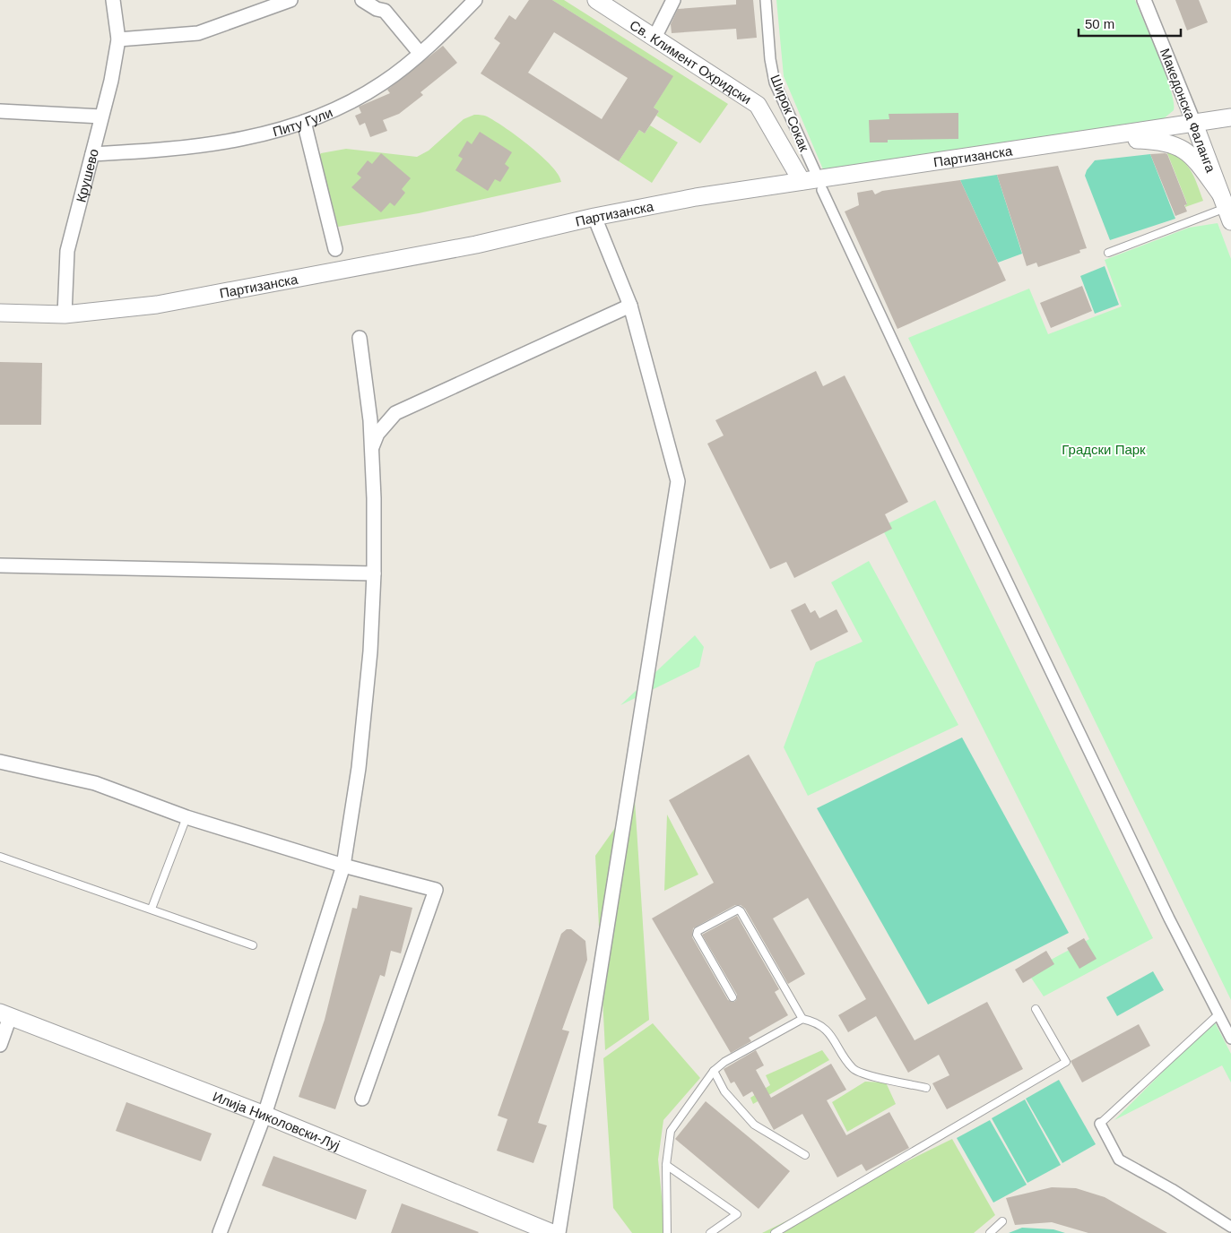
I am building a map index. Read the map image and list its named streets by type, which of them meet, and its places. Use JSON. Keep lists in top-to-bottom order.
{
  "streets": {
    "street": [
      "Св. Климент Охридски",
      "Македонска Фаланга",
      "Широк Сокак",
      "Питу Гули",
      "Партизанска",
      "Крушево",
      "Илија Николовски-Луј"
    ]
  },
  "crossings": [
    ["Св. Климент Охридски", "Широк Сокак"],
    ["Св. Климент Охридски", "Партизанска"],
    ["Македонска Фаланга", "Партизанска"],
    ["Широк Сокак", "Партизанска"],
    ["Питу Гули", "Крушево"],
    ["Партизанска", "Крушево"]
  ],
  "parks": ["Градски Парк"],
  "scale_bar": "50 m"
}
